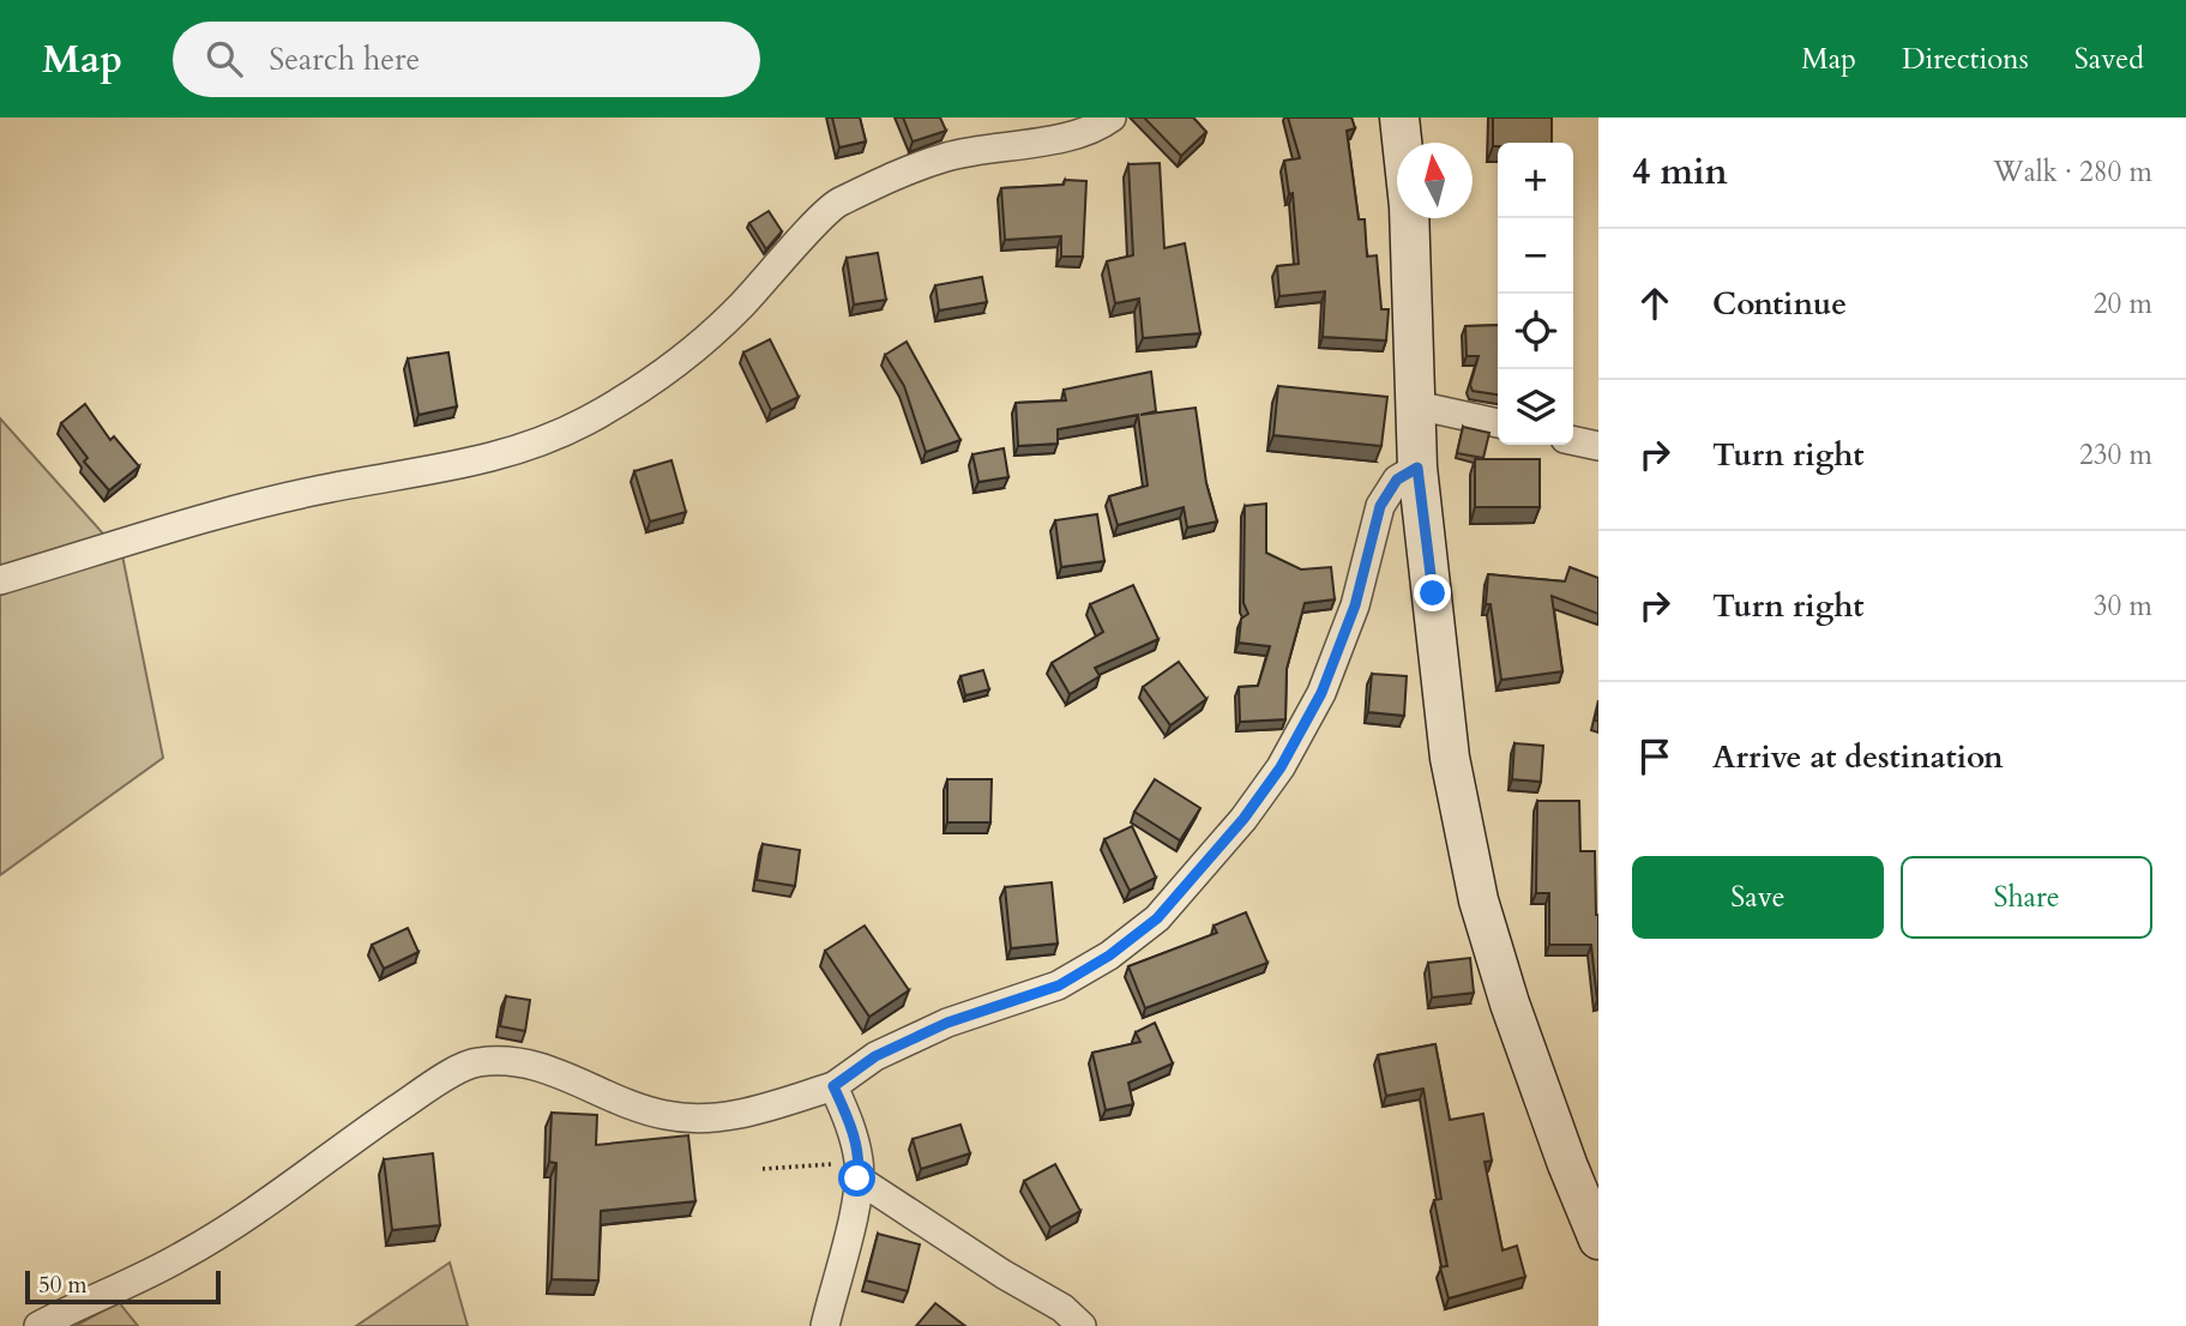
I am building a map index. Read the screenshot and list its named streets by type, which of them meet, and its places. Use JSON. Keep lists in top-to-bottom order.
{
  "scale_bar": "50 m",
  "north": "top",
  "page": {
    "header": "Map",
    "search": "Search here",
    "nav": ["Map", "Directions", "Saved"],
    "heading": ["4 min", "Walk · 280 m"],
    "map_buttons": ["+", "−"],
    "list": [
      ["Continue", "20 m"],
      ["Turn right", "230 m"],
      ["Turn right", "30 m"],
      "Arrive at destination"
    ],
    "buttons": ["Save", "Share"],
    "scale": "50 m"
  }
}
